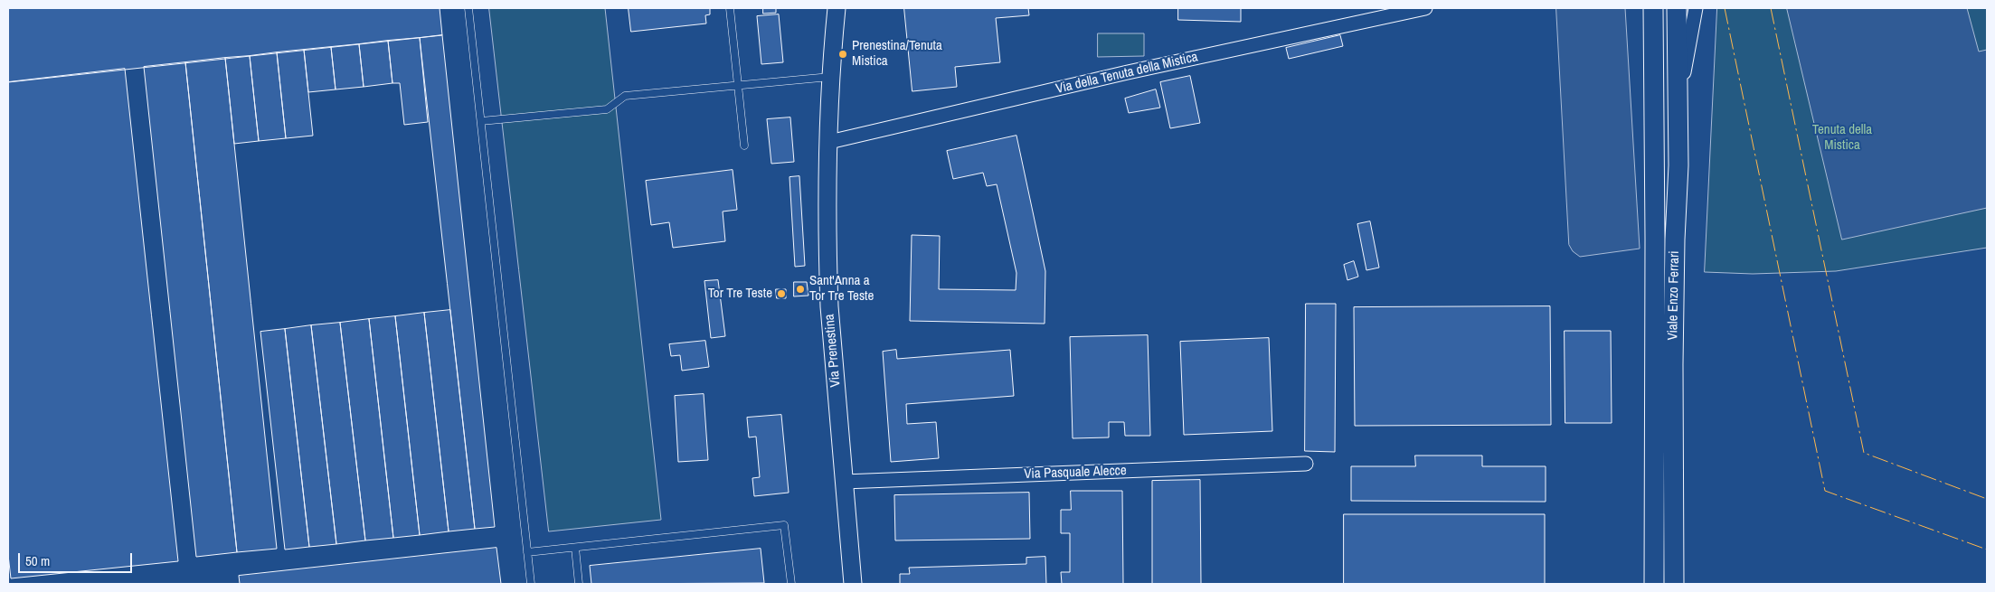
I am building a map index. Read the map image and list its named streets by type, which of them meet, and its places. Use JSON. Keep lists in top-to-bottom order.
{
  "streets": {
    "main road": ["Viale Enzo Ferrari"],
    "street": ["Via della Tenuta della Mistica", "Via Prenestina", "Via Pasquale Alecce"]
  },
  "crossings": [
    ["Via della Tenuta della Mistica", "Via Prenestina"],
    ["Via Prenestina", "Via Pasquale Alecce"]
  ],
  "parks": ["Tenuta della Mistica"],
  "places": ["Prenestina/Tenuta Mistica", "Sant'Anna a Tor Tre Teste", "Tor Tre Teste"],
  "scale_bar": "50 m"
}
